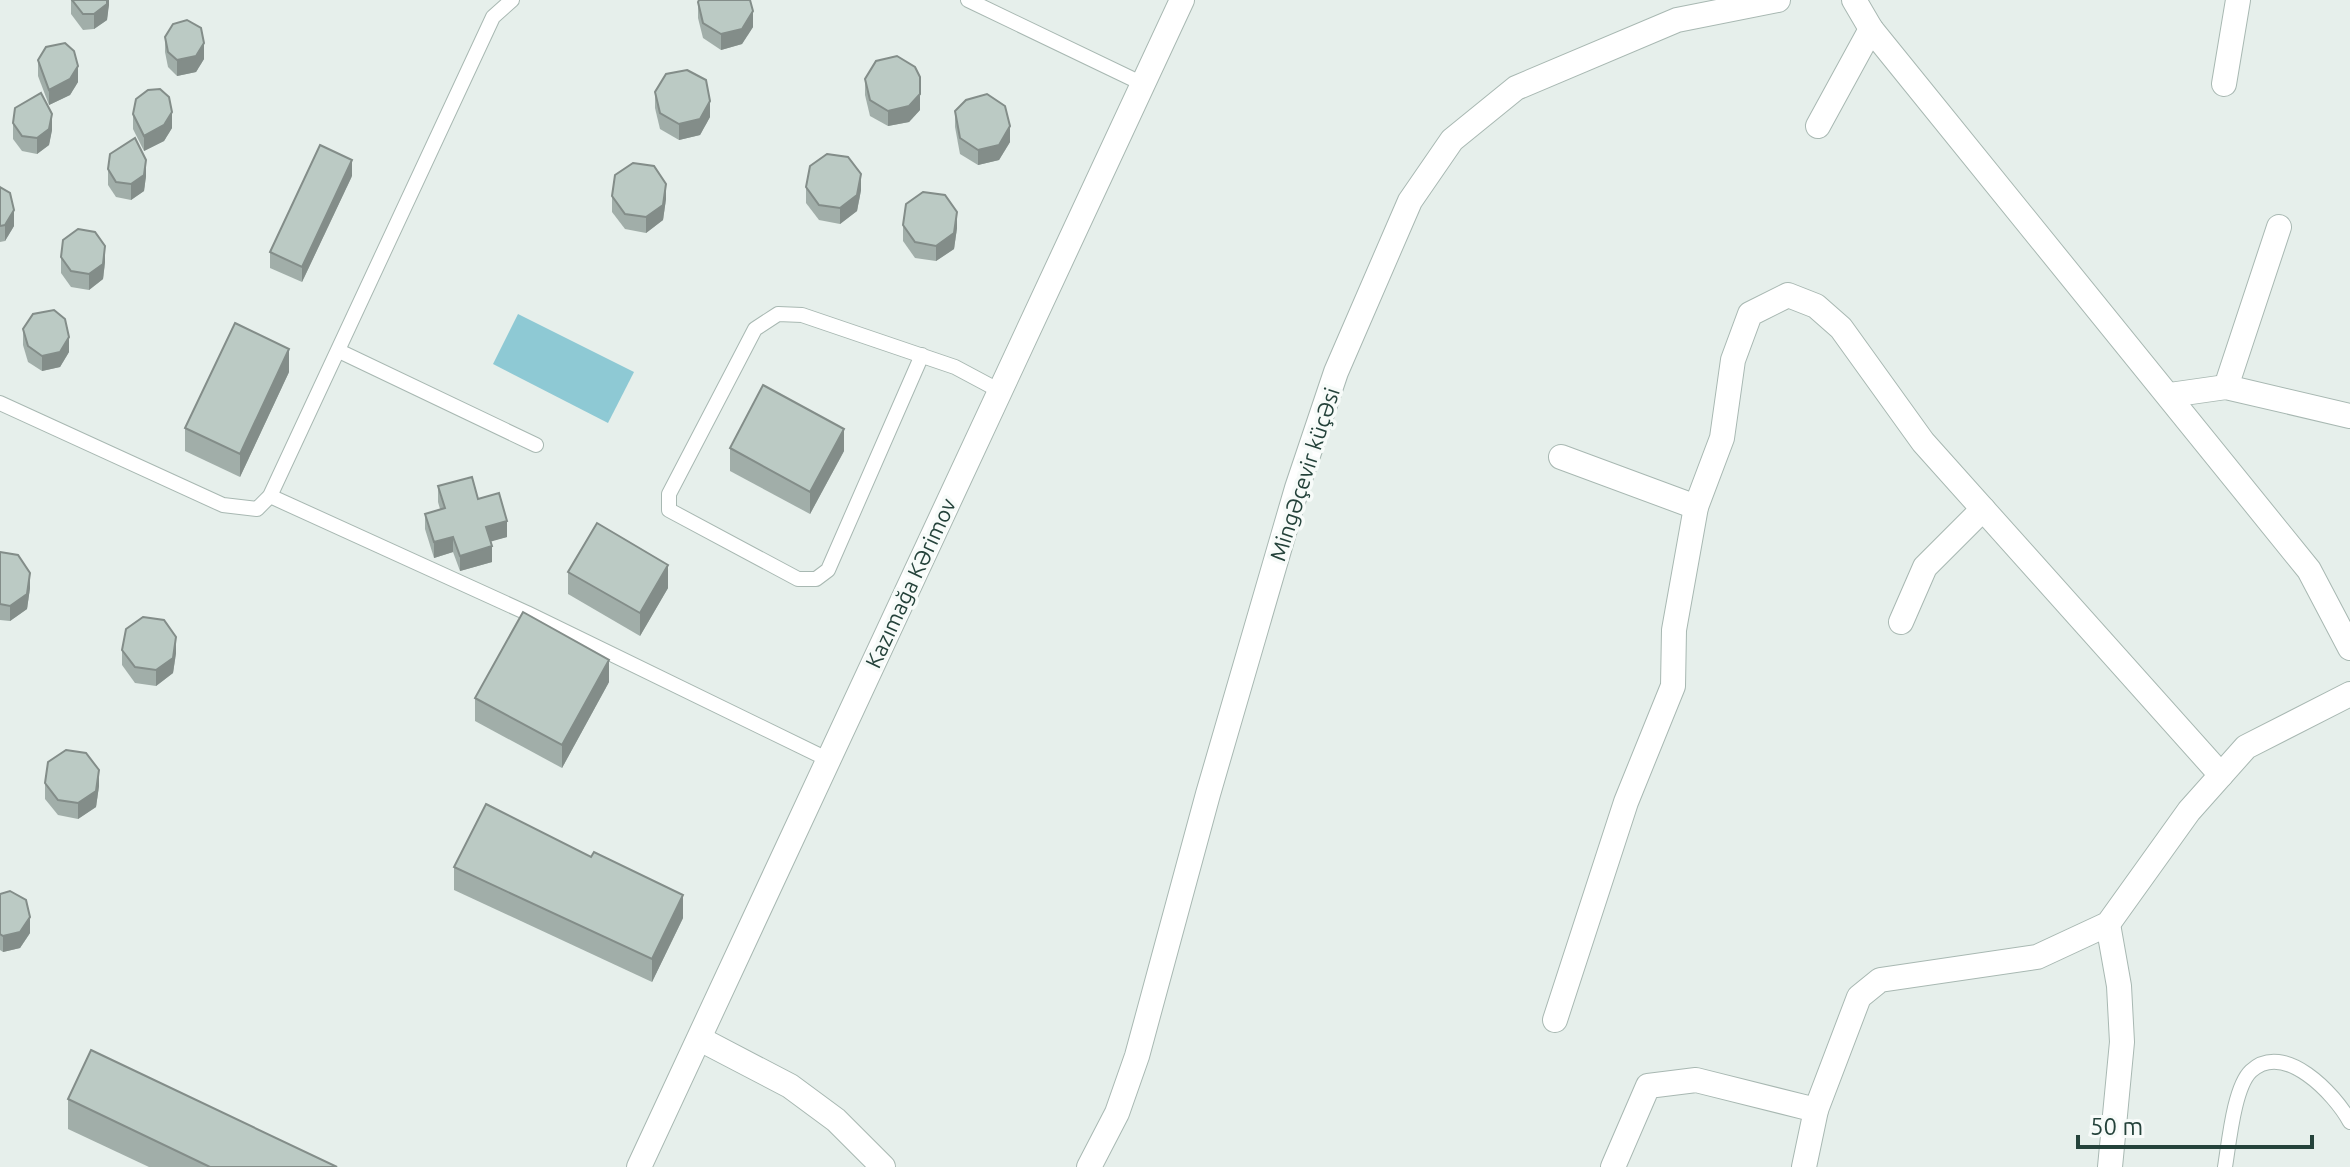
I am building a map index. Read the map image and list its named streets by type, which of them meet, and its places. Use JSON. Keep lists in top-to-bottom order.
{
  "streets": {
    "street": ["Mingəçevir küçəsi", "Kazımağa Kərimov"]
  },
  "scale_bar": "50 m"
}
